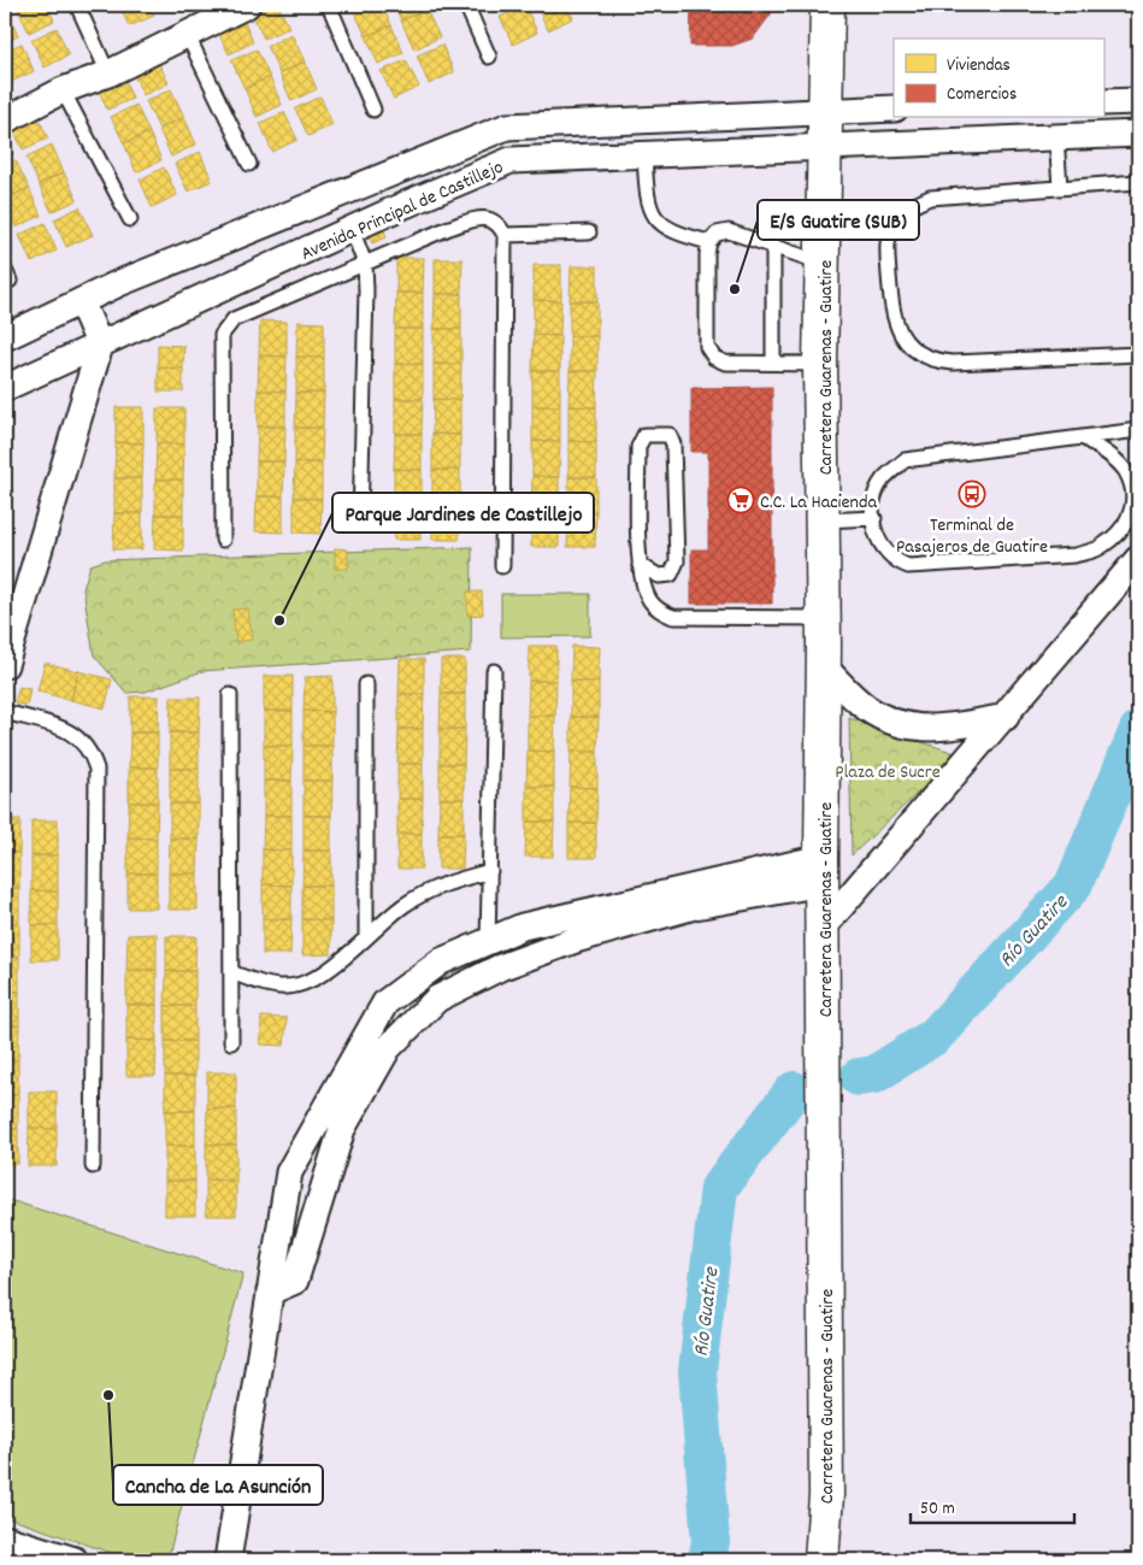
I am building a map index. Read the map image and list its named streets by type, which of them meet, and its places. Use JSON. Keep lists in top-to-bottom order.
{
  "streets": {
    "main road": ["Carretera Guarenas - Guatire"],
    "street": ["Avenida Principal de Castillejo"]
  },
  "crossings": [
    ["Avenida Principal de Castillejo", "Carretera Guarenas - Guatire"]
  ],
  "water": ["Río Guatire"],
  "parks": ["Plaza de Sucre"],
  "places": {
    "other": ["E/S Guatire (SUB)", "Parque Jardines de Castillejo", "Cancha de La Asunción"],
    "bus stop": ["Terminal de Pasajeros de Guatire"],
    "supermarket": ["C.C. La Hacienda"]
  },
  "legend": ["Viviendas", "Comercios"],
  "scale_bar": "50 m"
}
